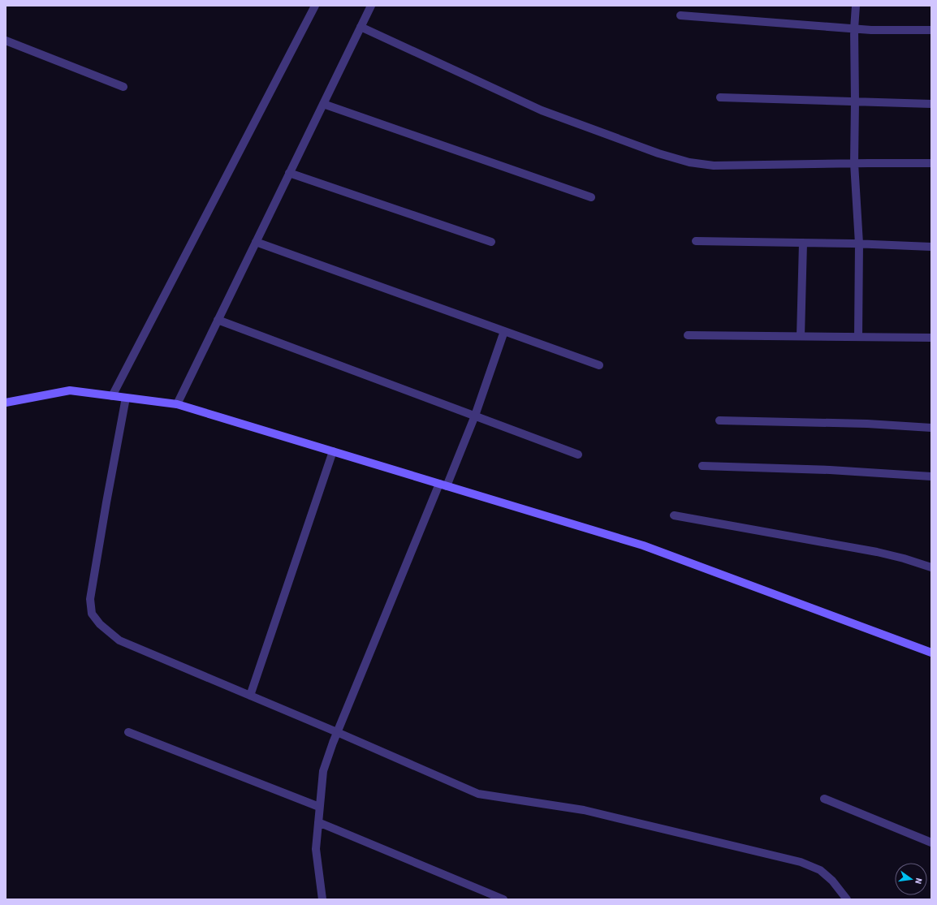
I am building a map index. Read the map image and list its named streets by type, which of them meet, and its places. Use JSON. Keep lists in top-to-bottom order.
{
  "north": "right"
}
